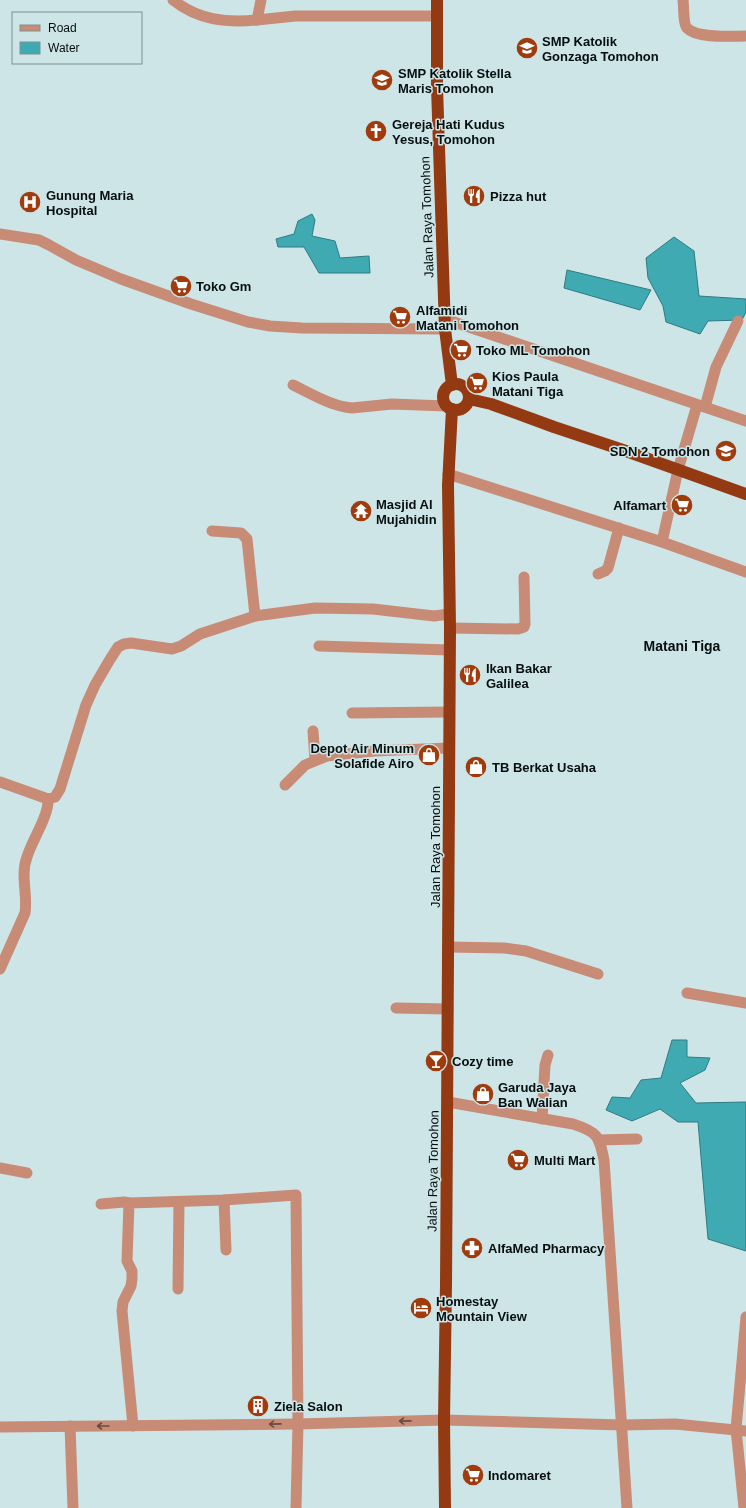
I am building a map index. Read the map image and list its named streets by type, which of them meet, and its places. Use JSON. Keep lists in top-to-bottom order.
{
  "streets": {
    "highway": ["Jalan Raya Tomohon"]
  },
  "districts": ["Matani Tiga"],
  "places": {
    "school or university": ["SMP Katolik Gonzaga Tomohon", "SMP Katolik Stella Maris Tomohon", "SDN 2 Tomohon"],
    "church": ["Gereja Hati Kudus Yesus, Tomohon"],
    "restaurant": ["Pizza hut", "Ikan Bakar Galilea"],
    "hospital": ["Gunung Maria Hospital"],
    "supermarket": [
      "Toko Gm",
      "Alfamidi Matani Tomohon",
      "Toko ML Tomohon",
      "Kios Paula Matani Tiga",
      "Alfamart",
      "Multi Mart",
      "Indomaret"
    ],
    "temple": ["Masjid Al Mujahidin"],
    "shop": ["Depot Air Minum Solafide Airo", "TB Berkat Usaha", "Garuda Jaya Ban Walian"],
    "bar": ["Cozy time"],
    "pharmacy": ["AlfaMed Pharmacy"],
    "hotel": ["Homestay Mountain View"],
    "building": ["Ziela Salon"]
  },
  "legend": ["Road", "Water"]
}
